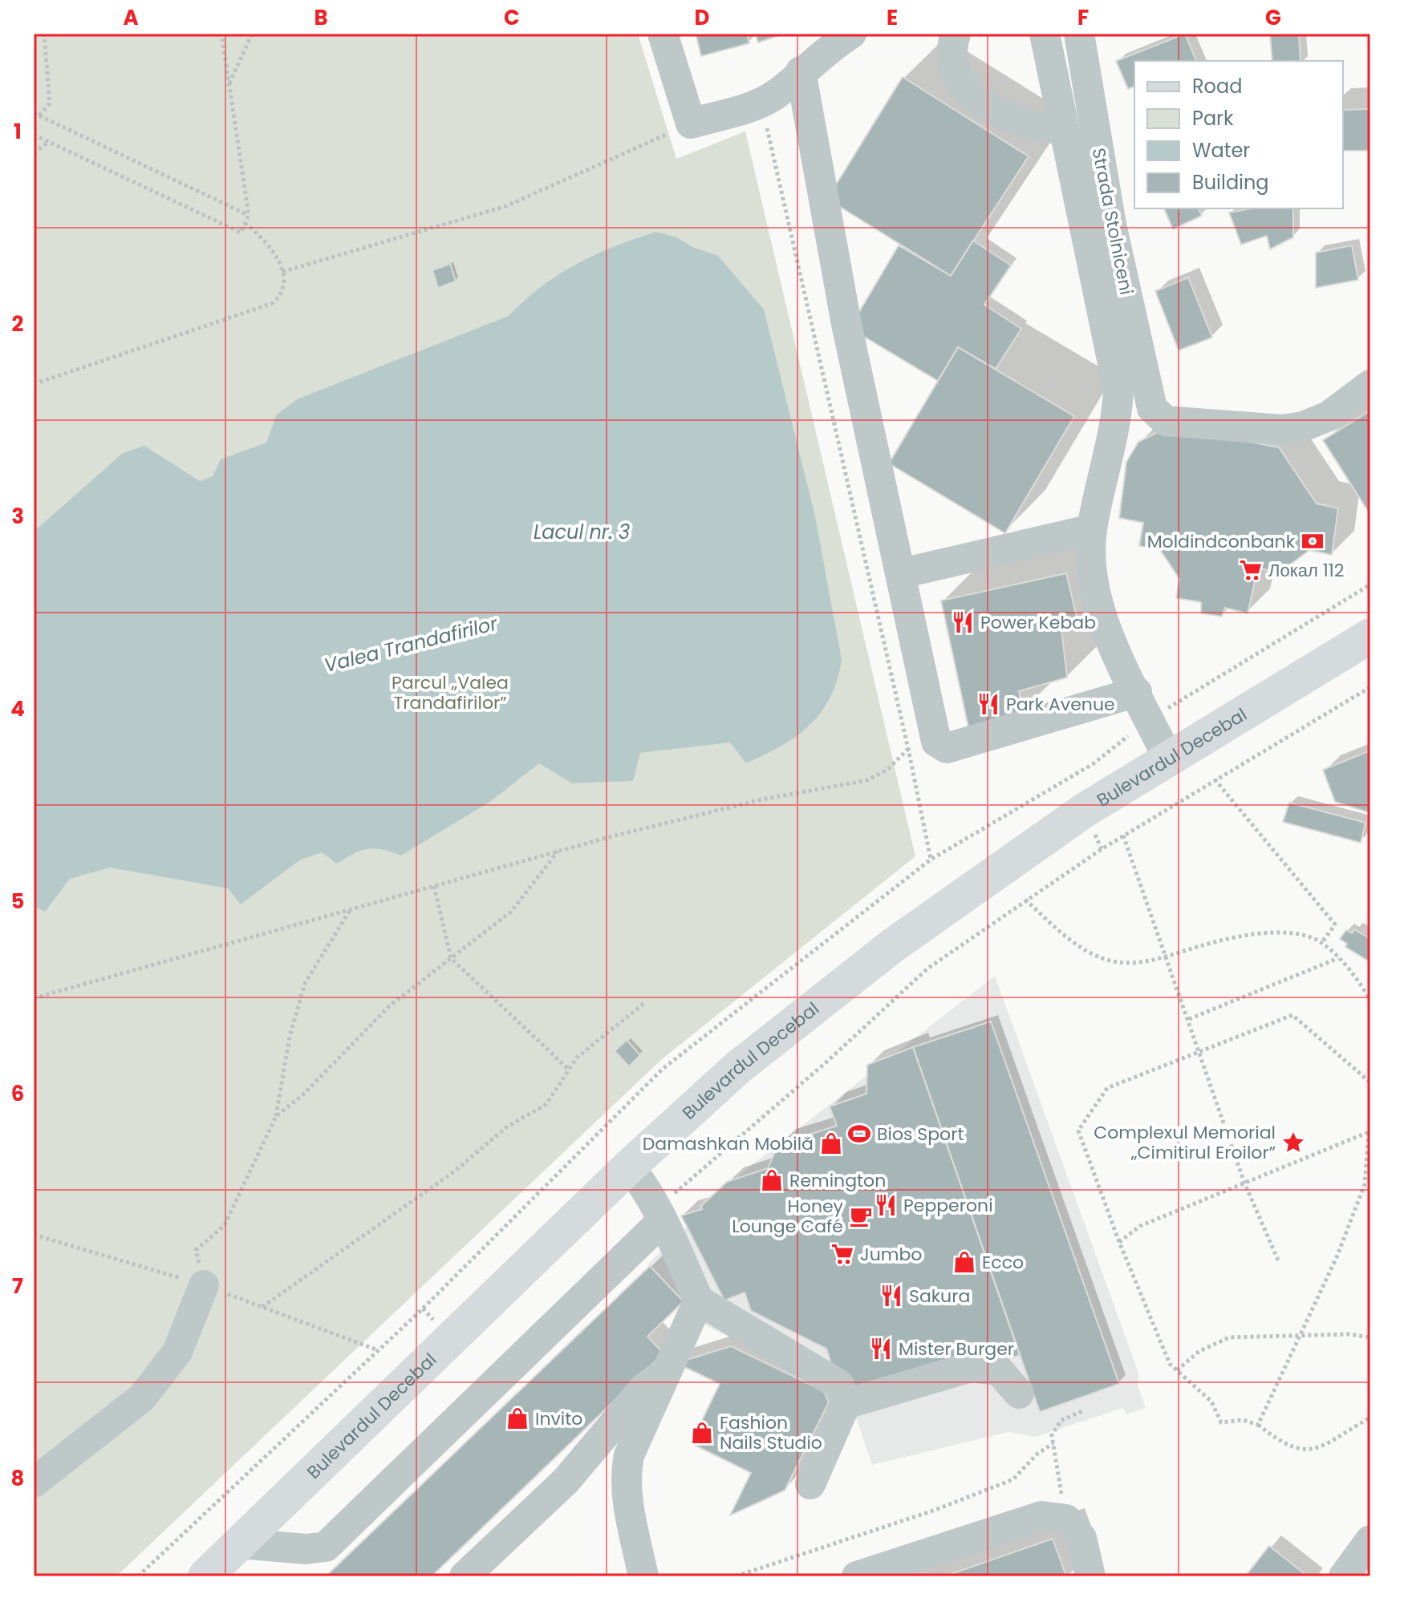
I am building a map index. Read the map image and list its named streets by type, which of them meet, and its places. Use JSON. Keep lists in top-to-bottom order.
{
  "streets": {
    "main road": ["Bulevardul Decebal"],
    "street": ["Strada Stolniceni"]
  },
  "water": ["Lacul nr. 3", "Valea Trandafirilor"],
  "parks": ["Parcul „Valea Trandafirilor”"],
  "places": {
    "bank": ["Moldindconbank"],
    "supermarket": ["Локал 112", "Jumbo"],
    "restaurant": [
      "Power Kebab",
      "Park Avenue",
      "Pepperoni",
      "Sakura",
      "Mister Burger"
    ],
    "sports": ["Bios Sport"],
    "place": ["Complexul Memorial „Cimitirul Eroilor”"],
    "shop": [
      "Damashkan Mobilă",
      "Remington",
      "Ecco",
      "Invito",
      "Fashion Nails Studio"
    ],
    "cafe": ["Honey Lounge Café"]
  },
  "legend": [
    "Road",
    "Park",
    "Water",
    "Building"
  ],
  "grid": {
    "columns": [
      "A",
      "B",
      "C",
      "D",
      "E",
      "F",
      "G"
    ],
    "rows": [
      "1",
      "2",
      "3",
      "4",
      "5",
      "6",
      "7",
      "8"
    ]
  }
}
